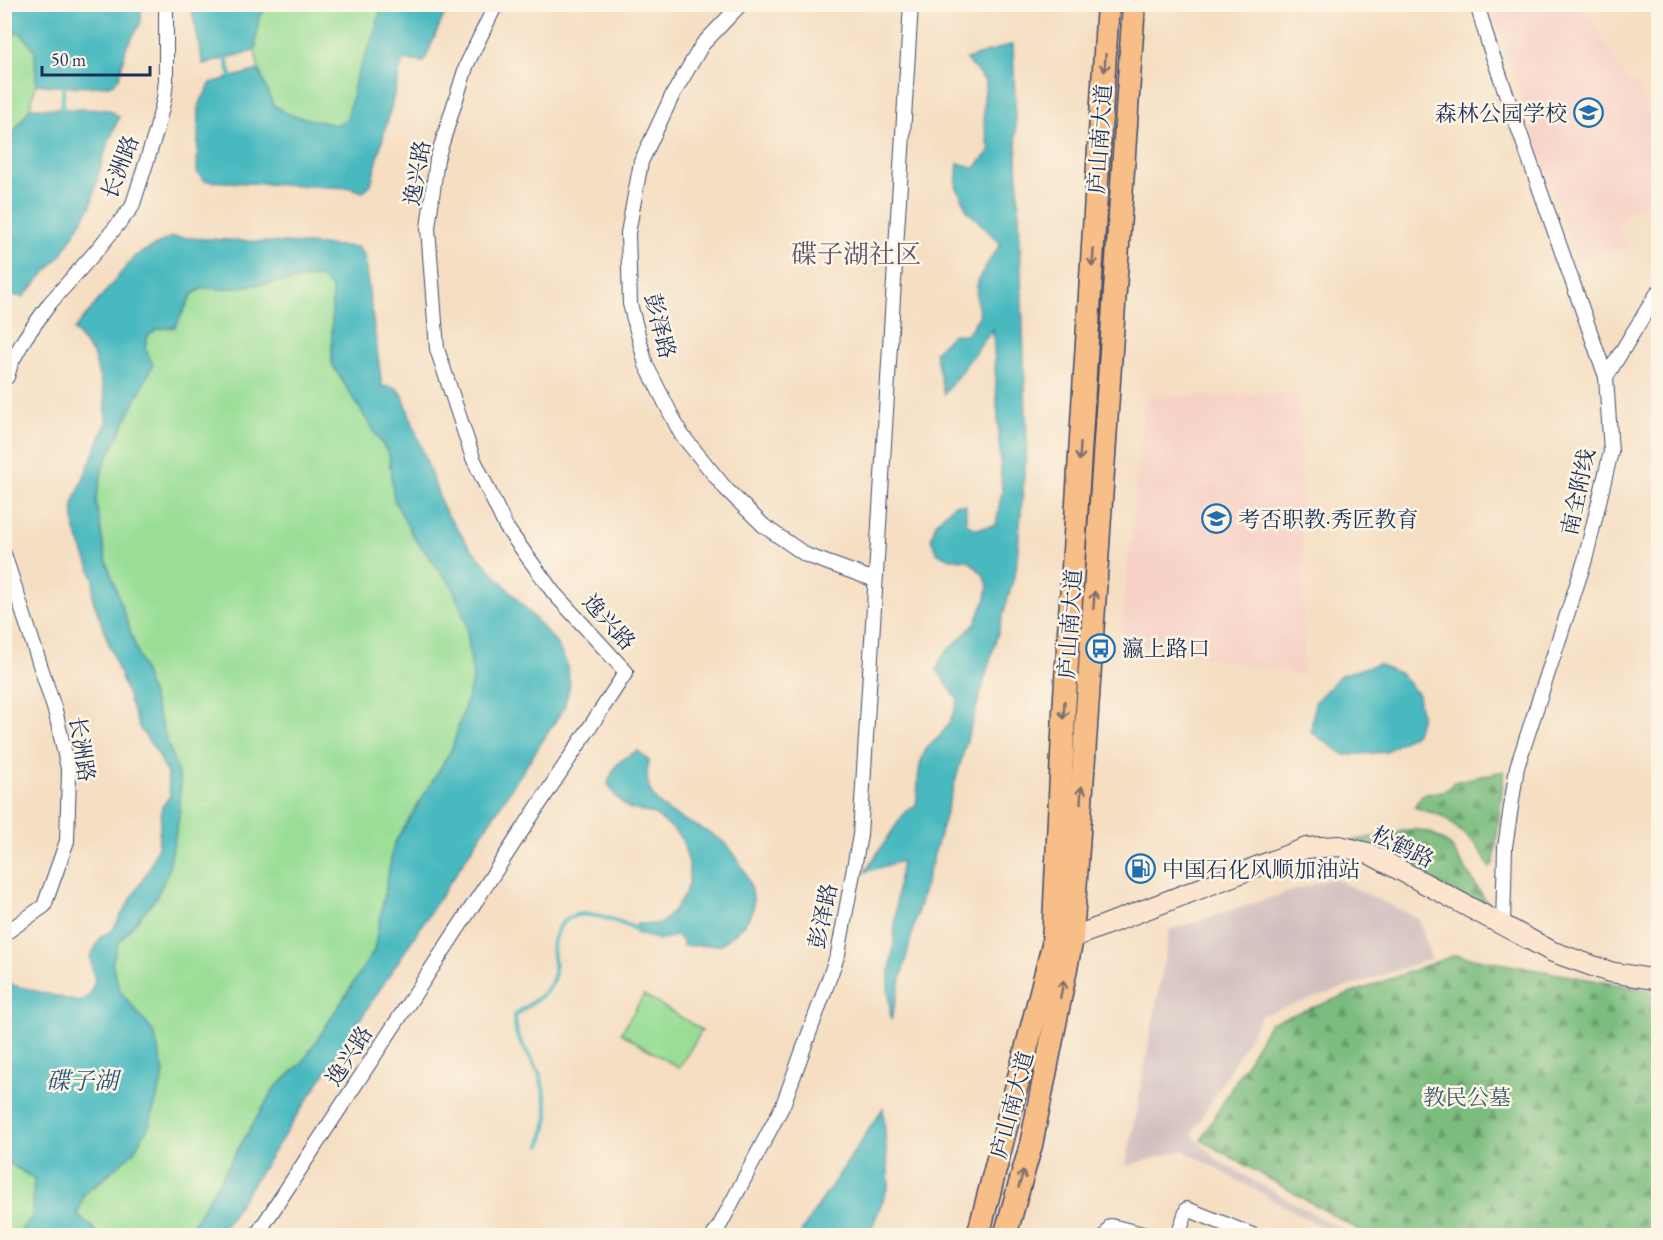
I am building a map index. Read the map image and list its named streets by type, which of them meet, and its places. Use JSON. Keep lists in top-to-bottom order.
{
  "streets": {
    "highway": ["庐山南大道"],
    "main road": ["松鹤路"],
    "street": [
      "长洲路",
      "逸兴路",
      "彭泽路",
      "南全附线"
    ]
  },
  "crossings": [
    ["庐山南大道", "松鹤路"],
    ["南全附线", "松鹤路"]
  ],
  "districts": ["碟子湖社区"],
  "water": ["碟子湖"],
  "parks": ["教民公墓"],
  "places": {
    "school or university": ["森林公园学校", "考否职教·秀匠教育"],
    "bus stop": ["瀛上路口"],
    "fuel station": ["中国石化风顺加油站"]
  },
  "scale_bar": "50 m"
}
